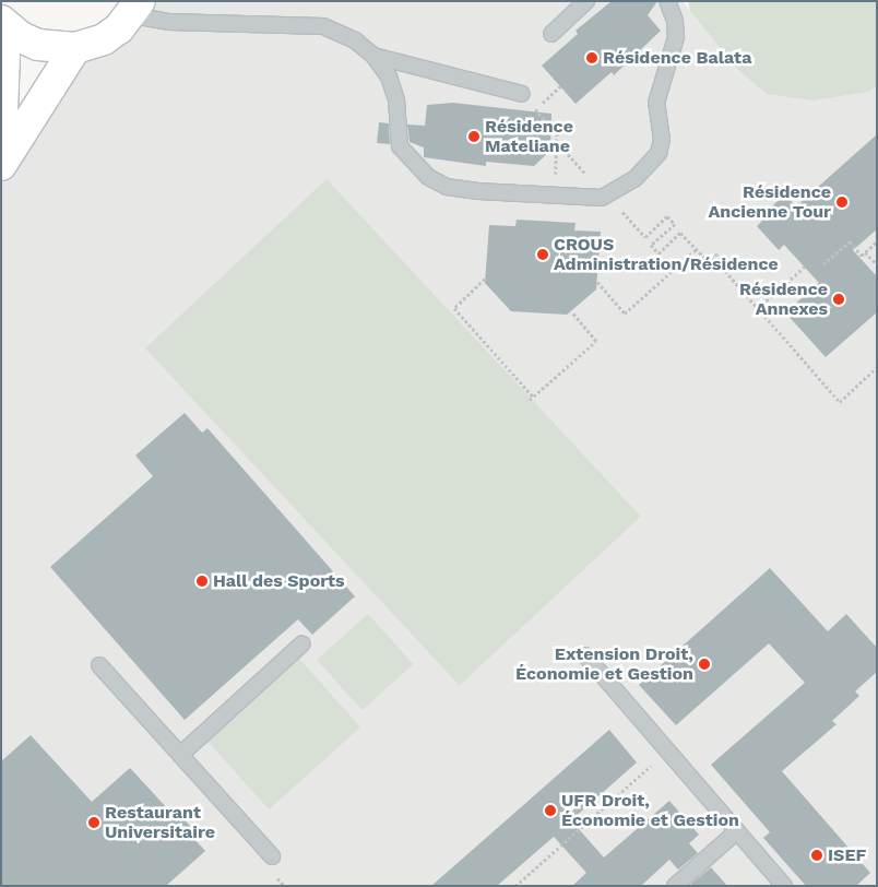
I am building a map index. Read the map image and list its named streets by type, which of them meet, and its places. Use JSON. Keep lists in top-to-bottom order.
{
  "places": [
    "Résidence Balata",
    "Résidence Mateliane",
    "Résidence Ancienne Tour",
    "CROUS Administration/Résidence",
    "Résidence Annexes",
    "Hall des Sports",
    "Extension Droit, Économie et Gestion",
    "UFR Droit, Économie et Gestion",
    "Restaurant Universitaire",
    "ISEF"
  ]
}
